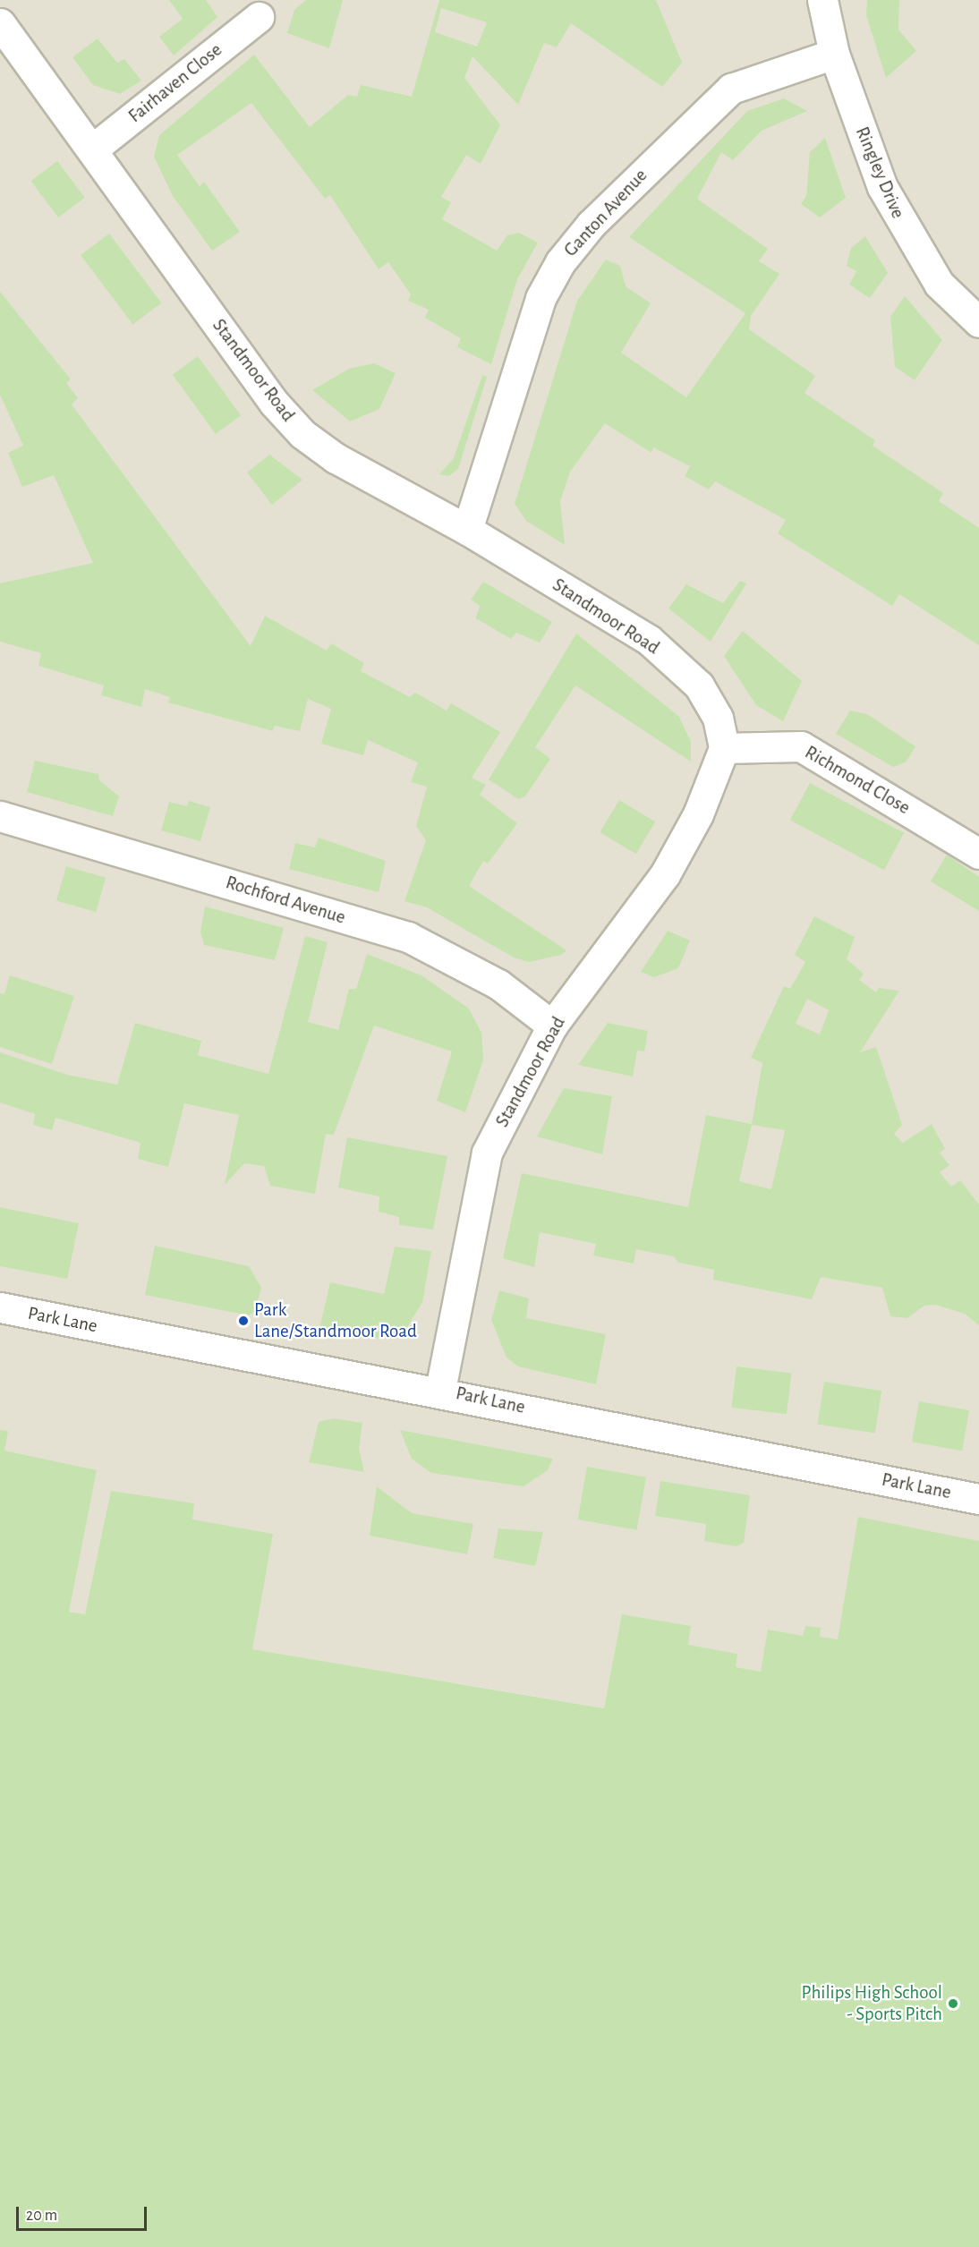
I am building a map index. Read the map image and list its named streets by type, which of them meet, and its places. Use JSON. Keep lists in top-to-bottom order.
{
  "streets": {
    "street": [
      "Fairhaven Close",
      "Ringley Drive",
      "Ganton Avenue",
      "Standmoor Road",
      "Richmond Close",
      "Rochford Avenue",
      "Park Lane"
    ]
  },
  "crossings": [
    ["Fairhaven Close", "Standmoor Road"],
    ["Ringley Drive", "Ganton Avenue"],
    ["Ganton Avenue", "Standmoor Road"],
    ["Standmoor Road", "Richmond Close"],
    ["Standmoor Road", "Rochford Avenue"],
    ["Standmoor Road", "Park Lane"]
  ],
  "places": ["Park Lane/Standmoor Road", "Philips High School - Sports Pitch"],
  "scale_bar": "20 m"
}
